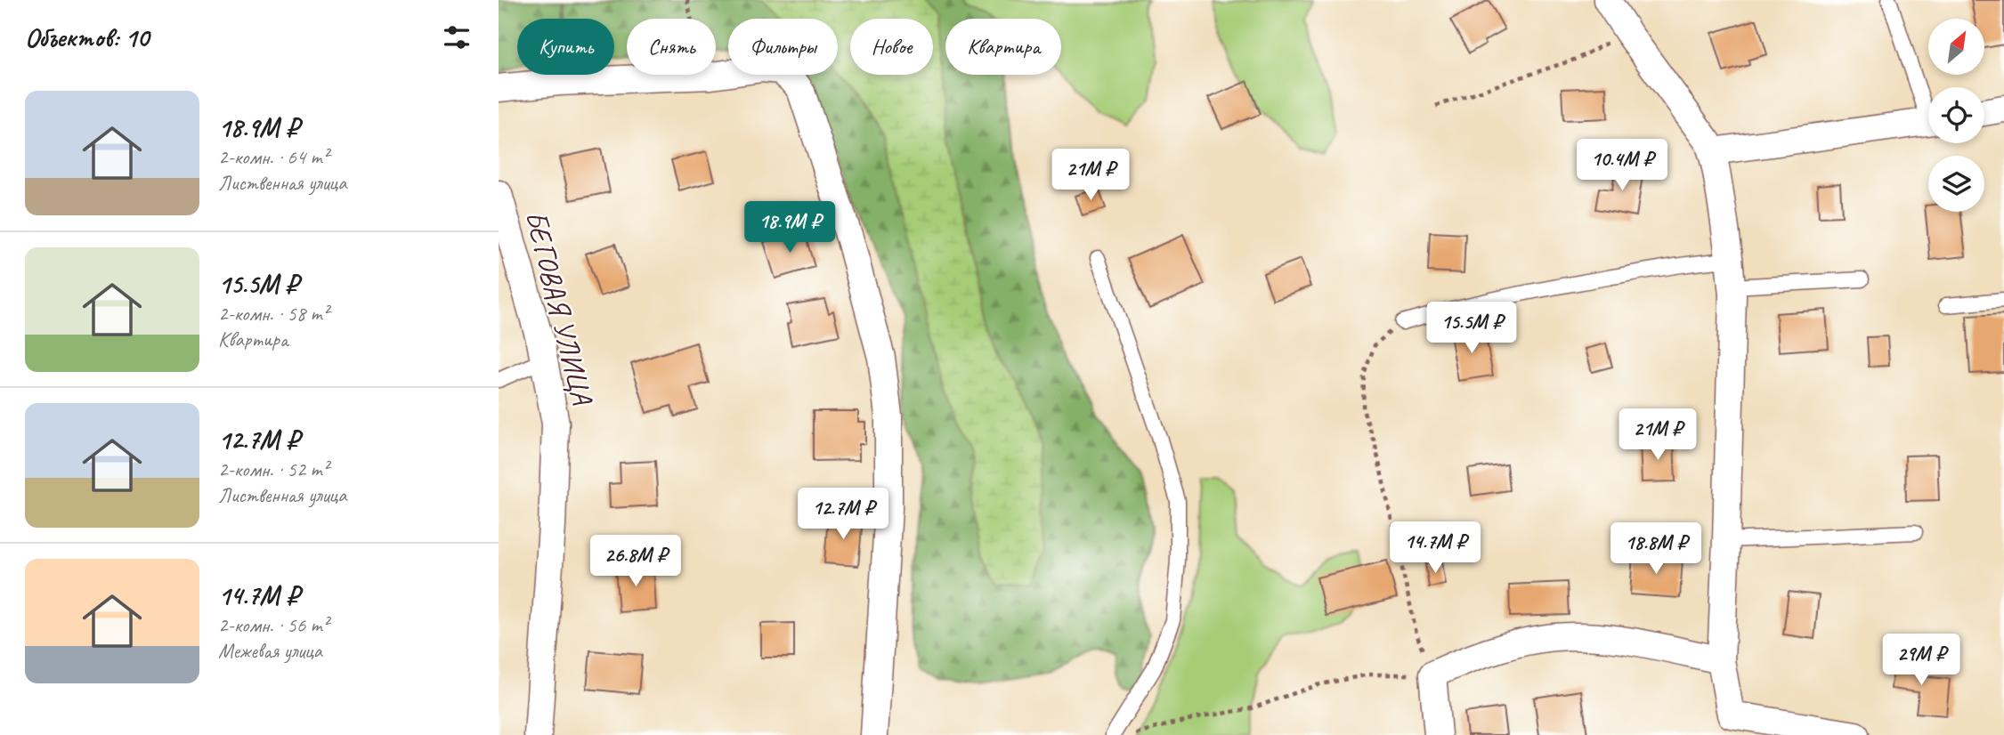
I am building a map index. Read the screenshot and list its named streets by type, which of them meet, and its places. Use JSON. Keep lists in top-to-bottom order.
{
  "streets": {
    "street": ["БЕГОВАЯ УЛИЦА"]
  },
  "north": "top right",
  "page": {
    "heading": "Объектов: 10",
    "chip": [
      "Купить",
      "Снять",
      "Фильтры",
      "Новое",
      "Квартира"
    ],
    "list": [
      {
        "name": "18.9M ₽",
        "note": "2-комн. · 64 m² · Лиственная улица"
      },
      {
        "name": "15.5M ₽",
        "note": "2-комн. · 58 m² · Квартира"
      },
      {
        "name": "12.7M ₽",
        "note": "2-комн. · 52 m² · Лиственная улица"
      },
      {
        "name": "14.7M ₽",
        "note": "2-комн. · 56 m² · Межевая улица"
      }
    ],
    "price": [
      "10.4M ₽",
      "21M ₽",
      "18.9M ₽",
      "15.5M ₽",
      "21M ₽",
      "12.7M ₽",
      "14.7M ₽",
      "18.8M ₽",
      "26.8M ₽",
      "29M ₽"
    ]
  }
}
